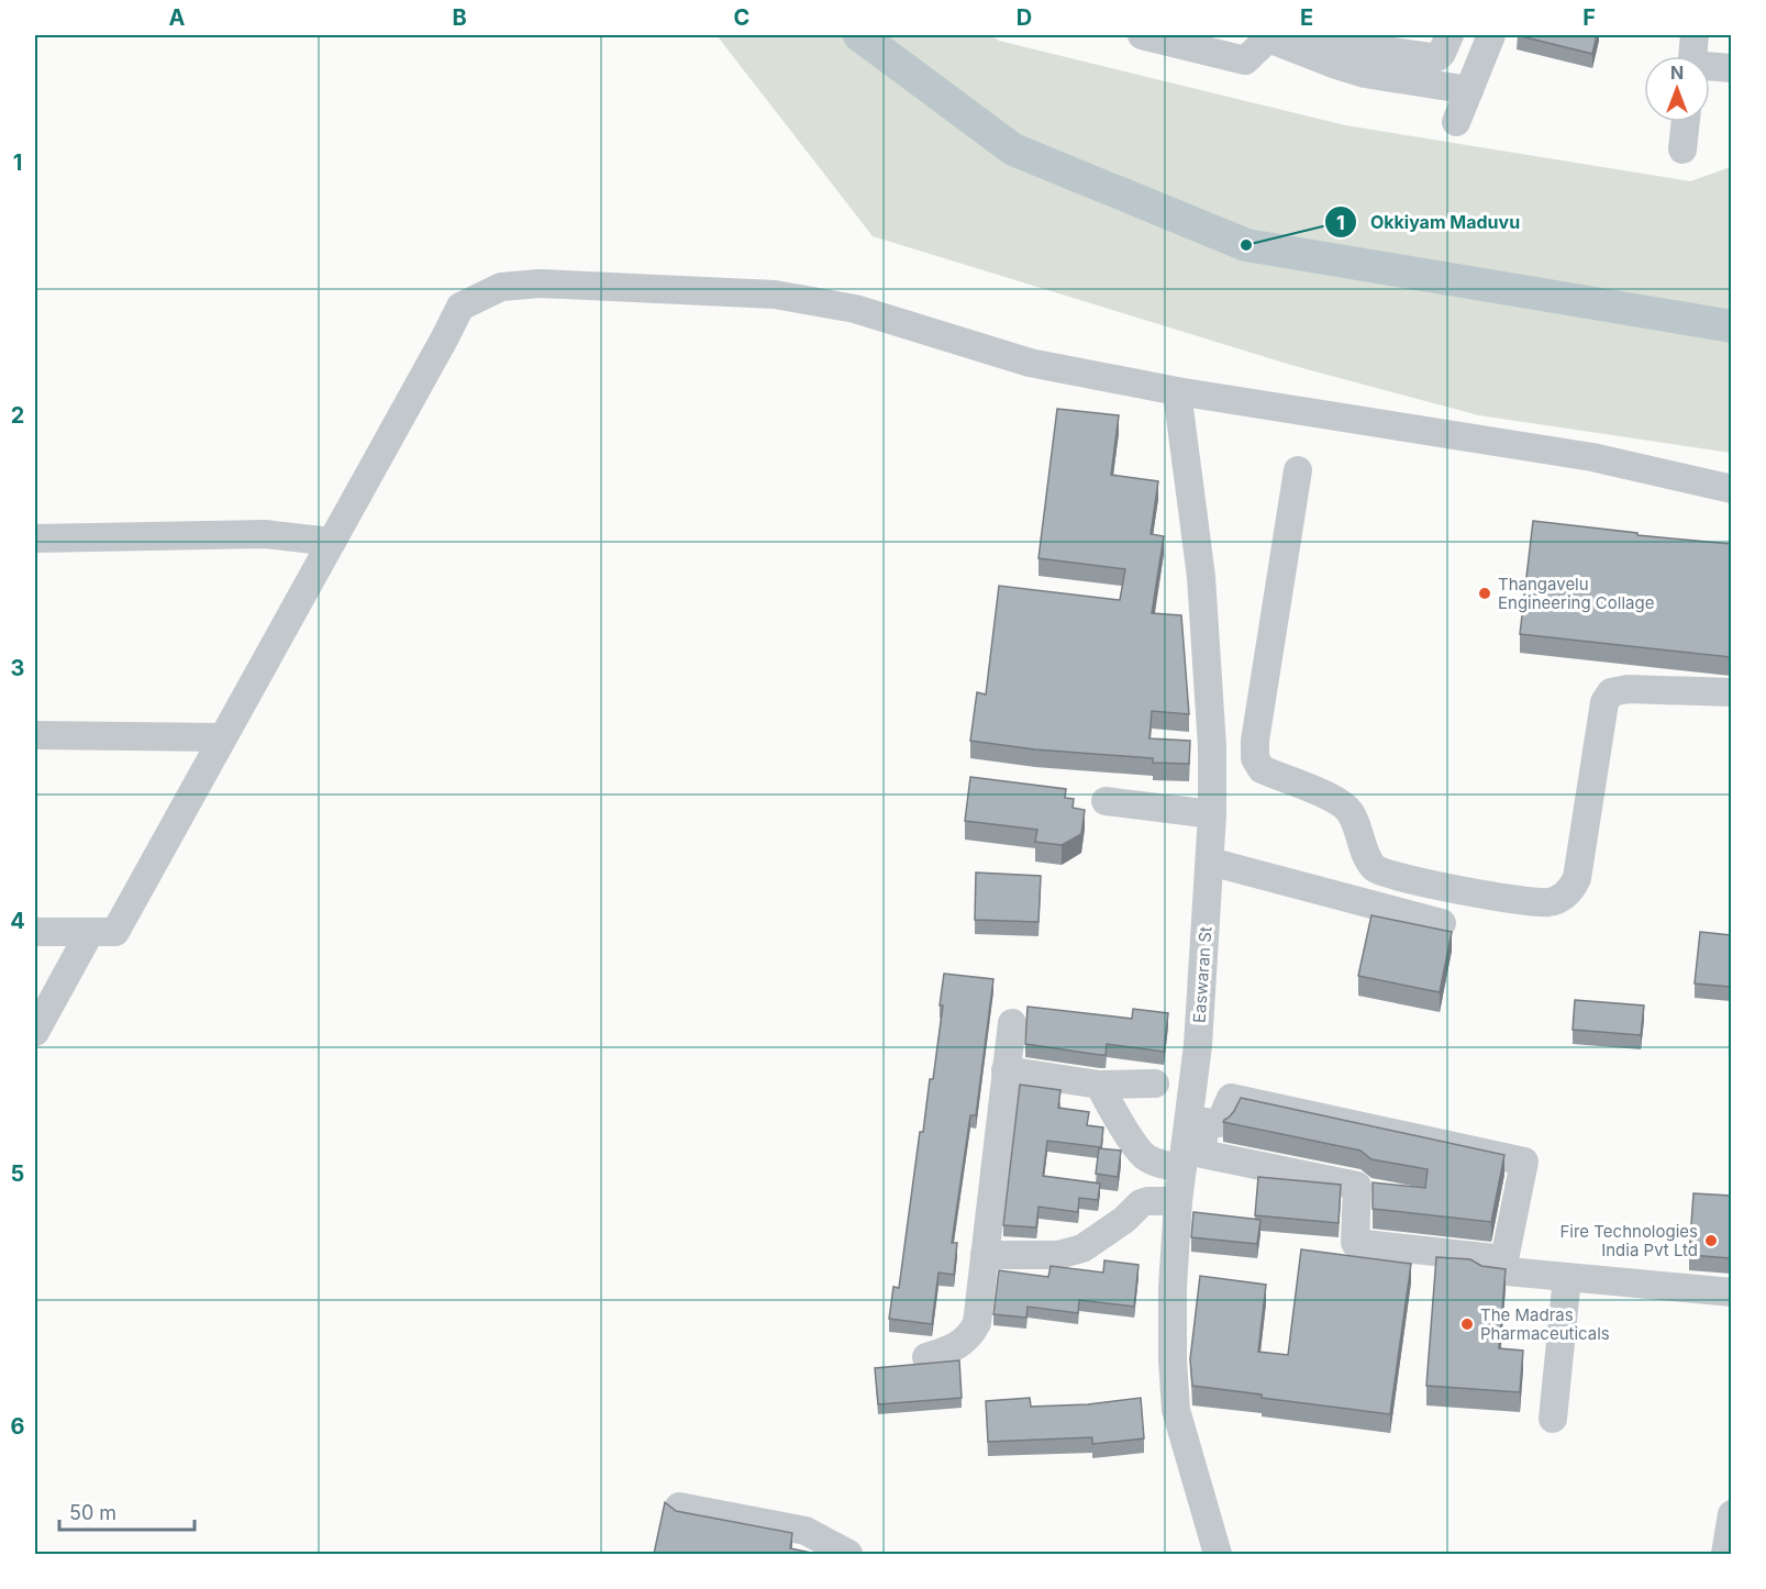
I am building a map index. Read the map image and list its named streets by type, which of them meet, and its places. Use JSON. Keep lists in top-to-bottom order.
{
  "streets": {
    "street": ["Easwaran St"]
  },
  "places": [
    "Okkiyam Maduvu",
    "Thangavelu Engineering Collage",
    "Fire Technologies India Pvt Ltd",
    "The Madras Pharmaceuticals"
  ],
  "scale_bar": "50 m",
  "north": "top",
  "grid": {
    "columns": [
      "A",
      "B",
      "C",
      "D",
      "E",
      "F"
    ],
    "rows": [
      "1",
      "2",
      "3",
      "4",
      "5",
      "6"
    ]
  }
}
